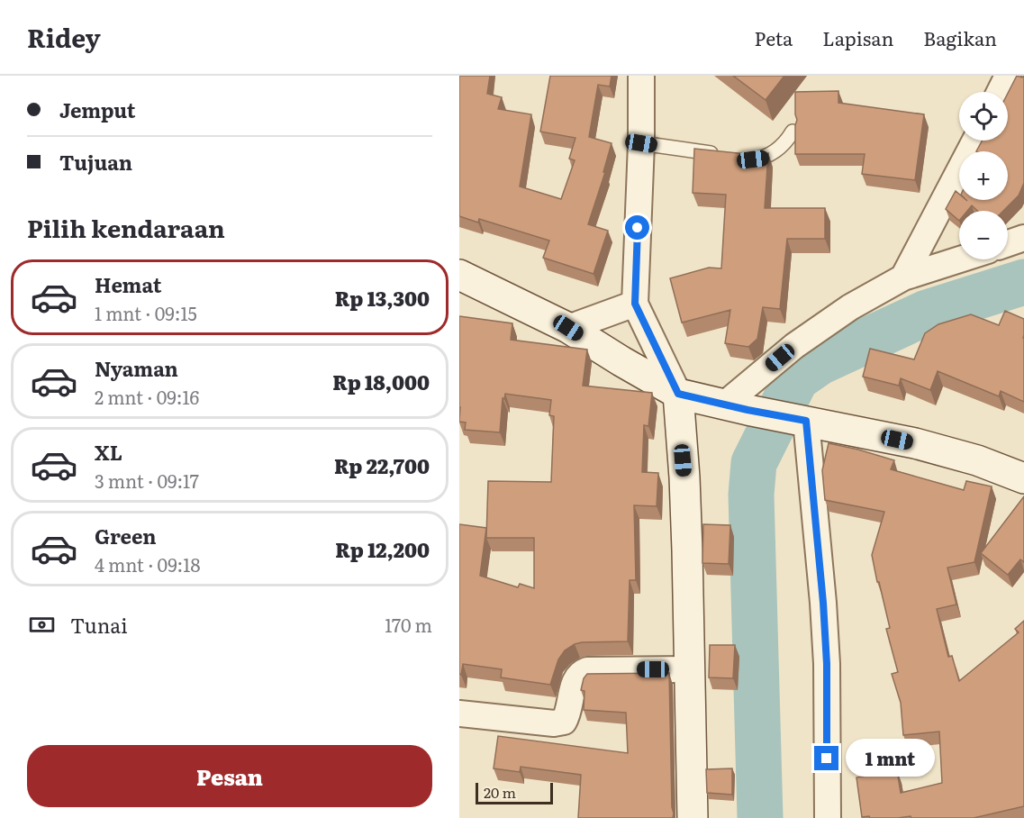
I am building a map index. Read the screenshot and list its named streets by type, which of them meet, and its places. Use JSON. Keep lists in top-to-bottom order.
{
  "scale_bar": "20 m",
  "page": {
    "header": "Ridey",
    "nav": ["Peta", "Lapisan", "Bagikan"],
    "banner": ["Jemput", "Tujuan"],
    "map_buttons": ["+", "−"],
    "heading": "Pilih kendaraan",
    "list": [
      {
        "name": "Hemat",
        "note": "1 mnt · 09:15",
        "value": "Rp 13,300"
      },
      {
        "name": "Nyaman",
        "note": "2 mnt · 09:16",
        "value": "Rp 18,000"
      },
      {
        "name": "XL",
        "note": "3 mnt · 09:17",
        "value": "Rp 22,700"
      },
      {
        "name": "Green",
        "note": "4 mnt · 09:18",
        "value": "Rp 12,200"
      }
    ],
    "pay": ["Tunai", "170 m"],
    "buttons": "Pesan",
    "bubble": "1 mnt",
    "scale": "20 m"
  }
}
